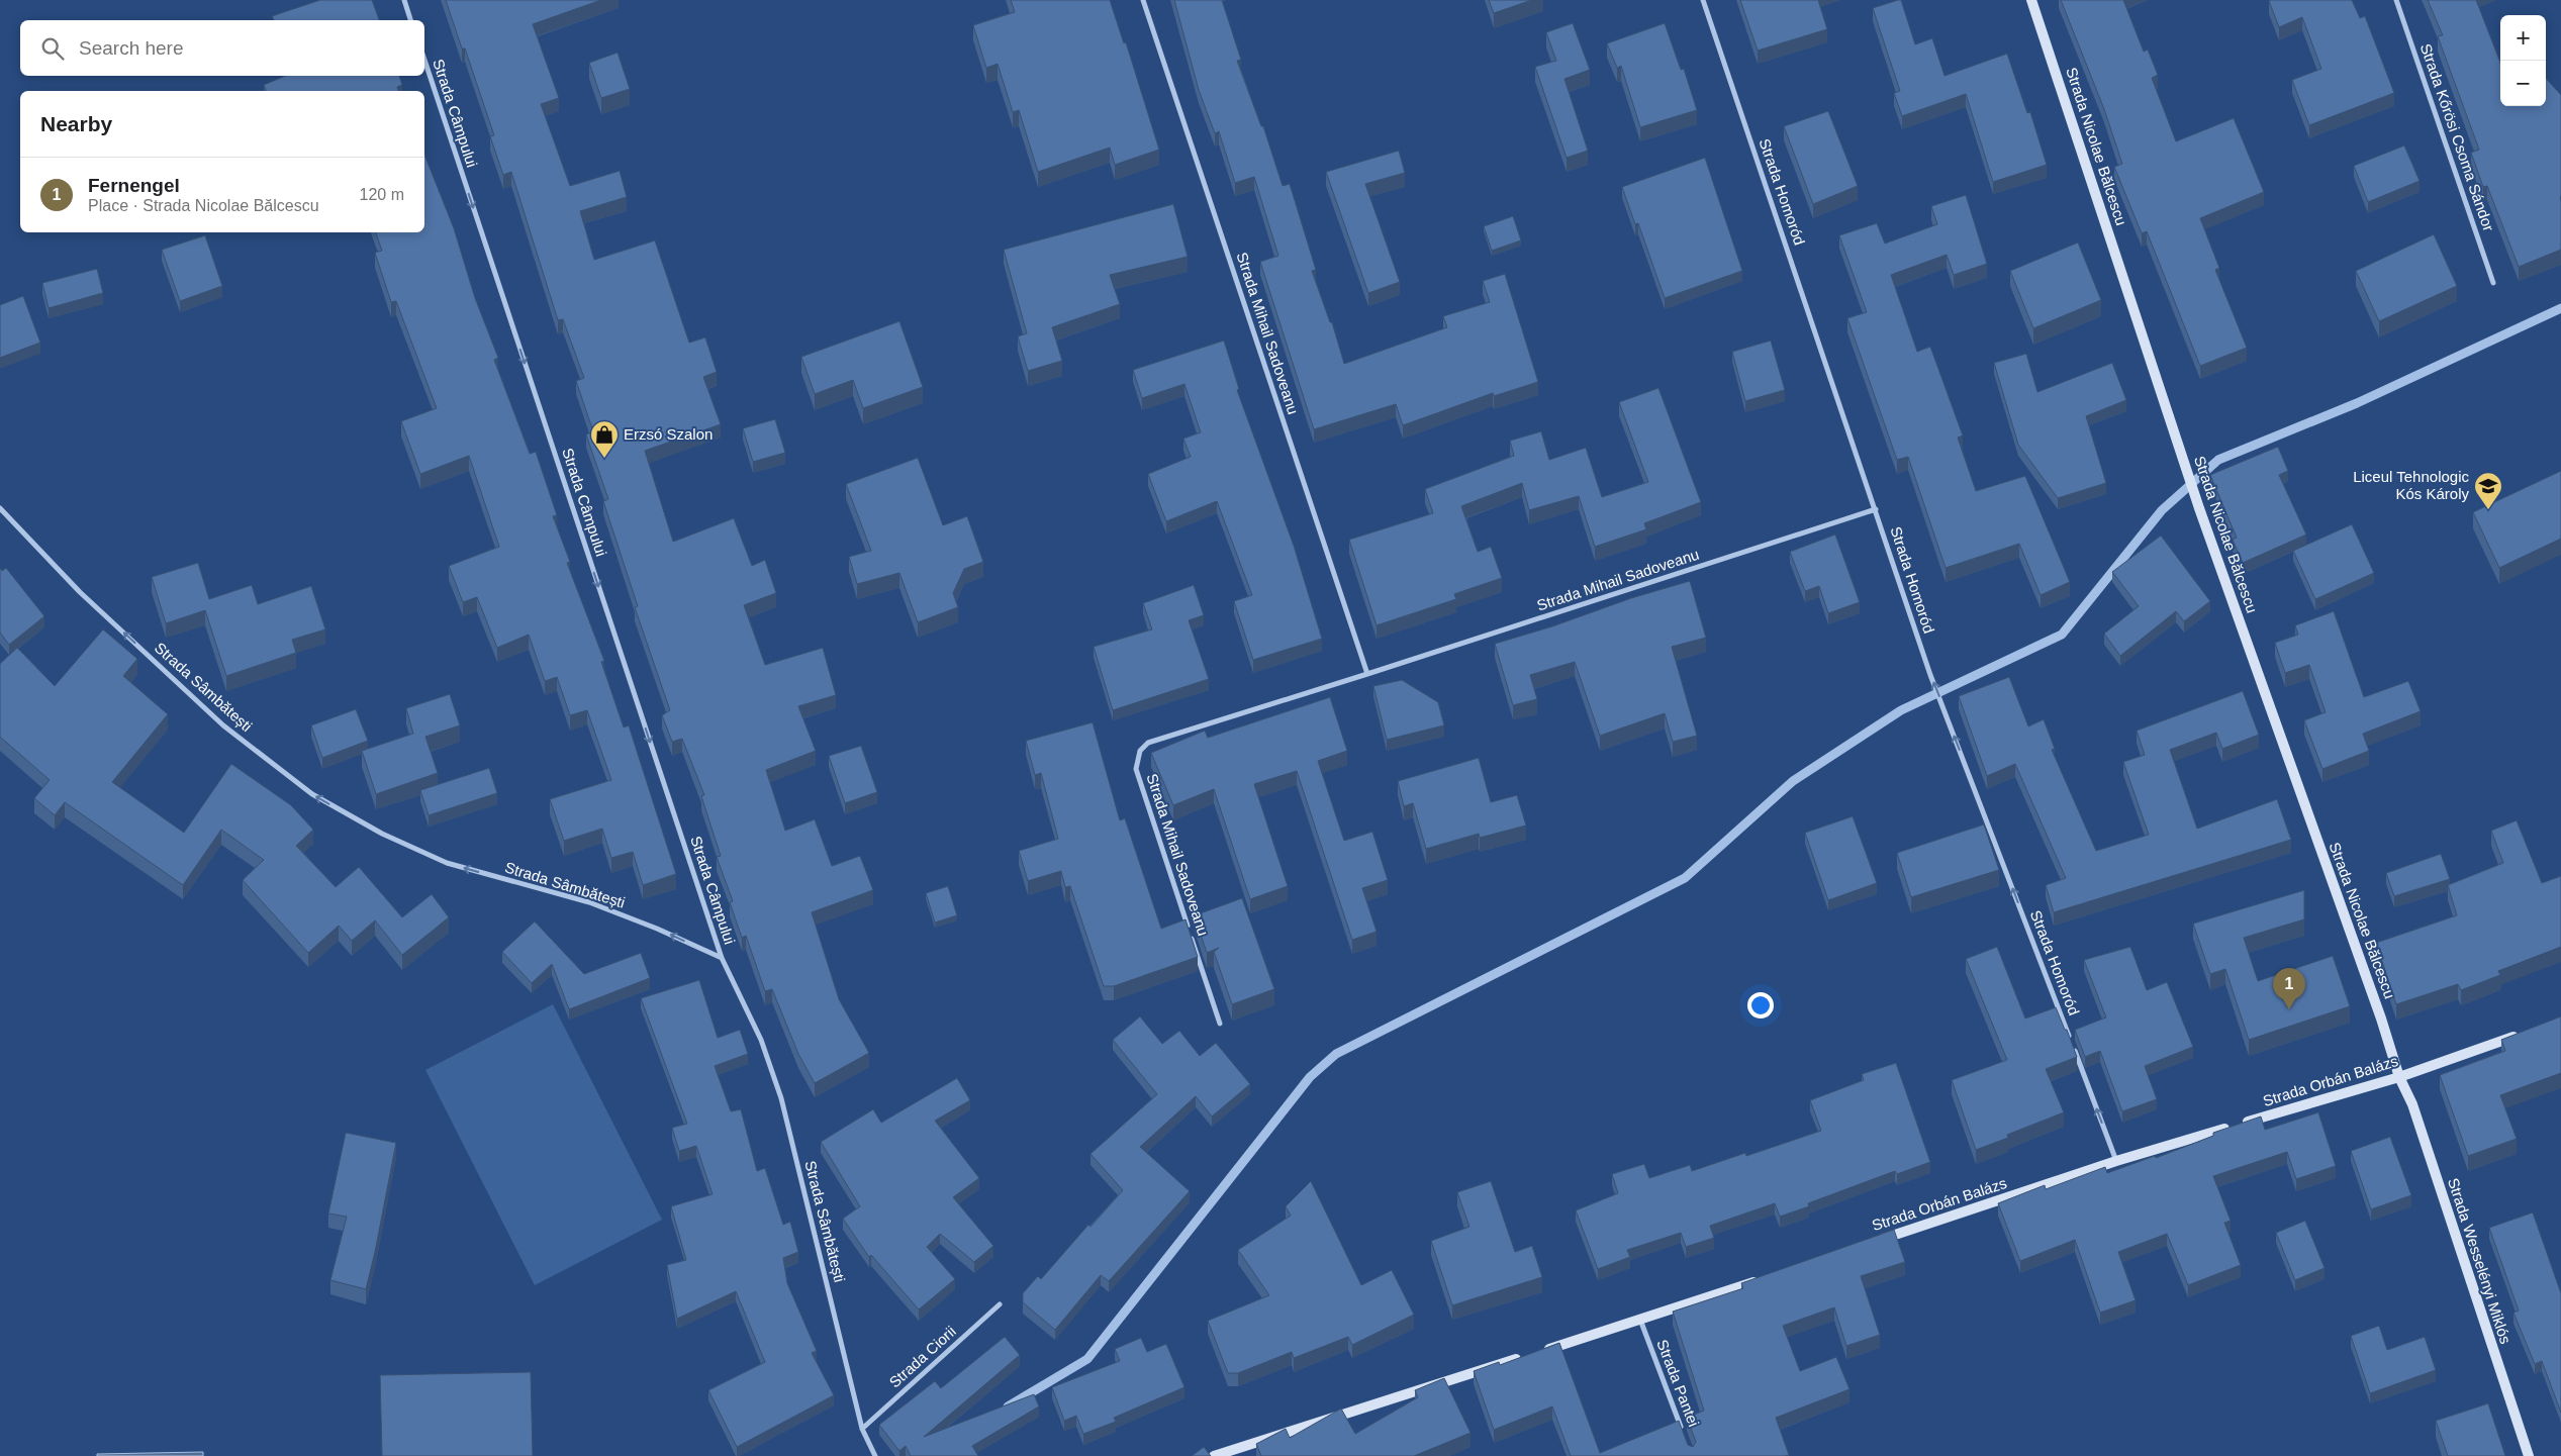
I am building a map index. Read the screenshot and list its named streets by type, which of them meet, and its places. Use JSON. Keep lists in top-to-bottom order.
{
  "streets": {
    "main road": ["Strada Nicolae Bălcescu", "Strada Orbán Balázs", "Strada Wesselényi Miklós"],
    "street": [
      "Strada Câmpului",
      "Strada Kőrösi Csoma Sándor",
      "Strada Homoród",
      "Strada Mihail Sadoveanu",
      "Strada Sâmbătești",
      "Strada Ciorii",
      "Strada Pantei"
    ]
  },
  "crossings": [
    ["Strada Câmpului", "Strada Sâmbătești"],
    ["Strada Nicolae Bălcescu", "Strada Orbán Balázs"],
    ["Strada Nicolae Bălcescu", "Strada Wesselényi Miklós"],
    ["Strada Homoród", "Strada Mihail Sadoveanu"],
    ["Strada Homoród", "Strada Orbán Balázs"],
    ["Strada Sâmbătești", "Strada Ciorii"],
    ["Strada Orbán Balázs", "Strada Wesselényi Miklós"]
  ],
  "one_way": ["Strada Câmpului", "Strada Homoród", "Strada Sâmbătești"],
  "places": {
    "shop": ["Erzsó Szalon"],
    "school or university": ["Liceul Tehnologic Kós Károly"]
  },
  "page": {
    "map_buttons": ["+", "−"],
    "search": "Search here",
    "heading": "Nearby",
    "list": [
      {
        "mark": "1",
        "name": "Fernengel",
        "note": "Place · Strada Nicolae Bălcescu",
        "value": "120 m"
      }
    ],
    "pins": "1"
  }
}
